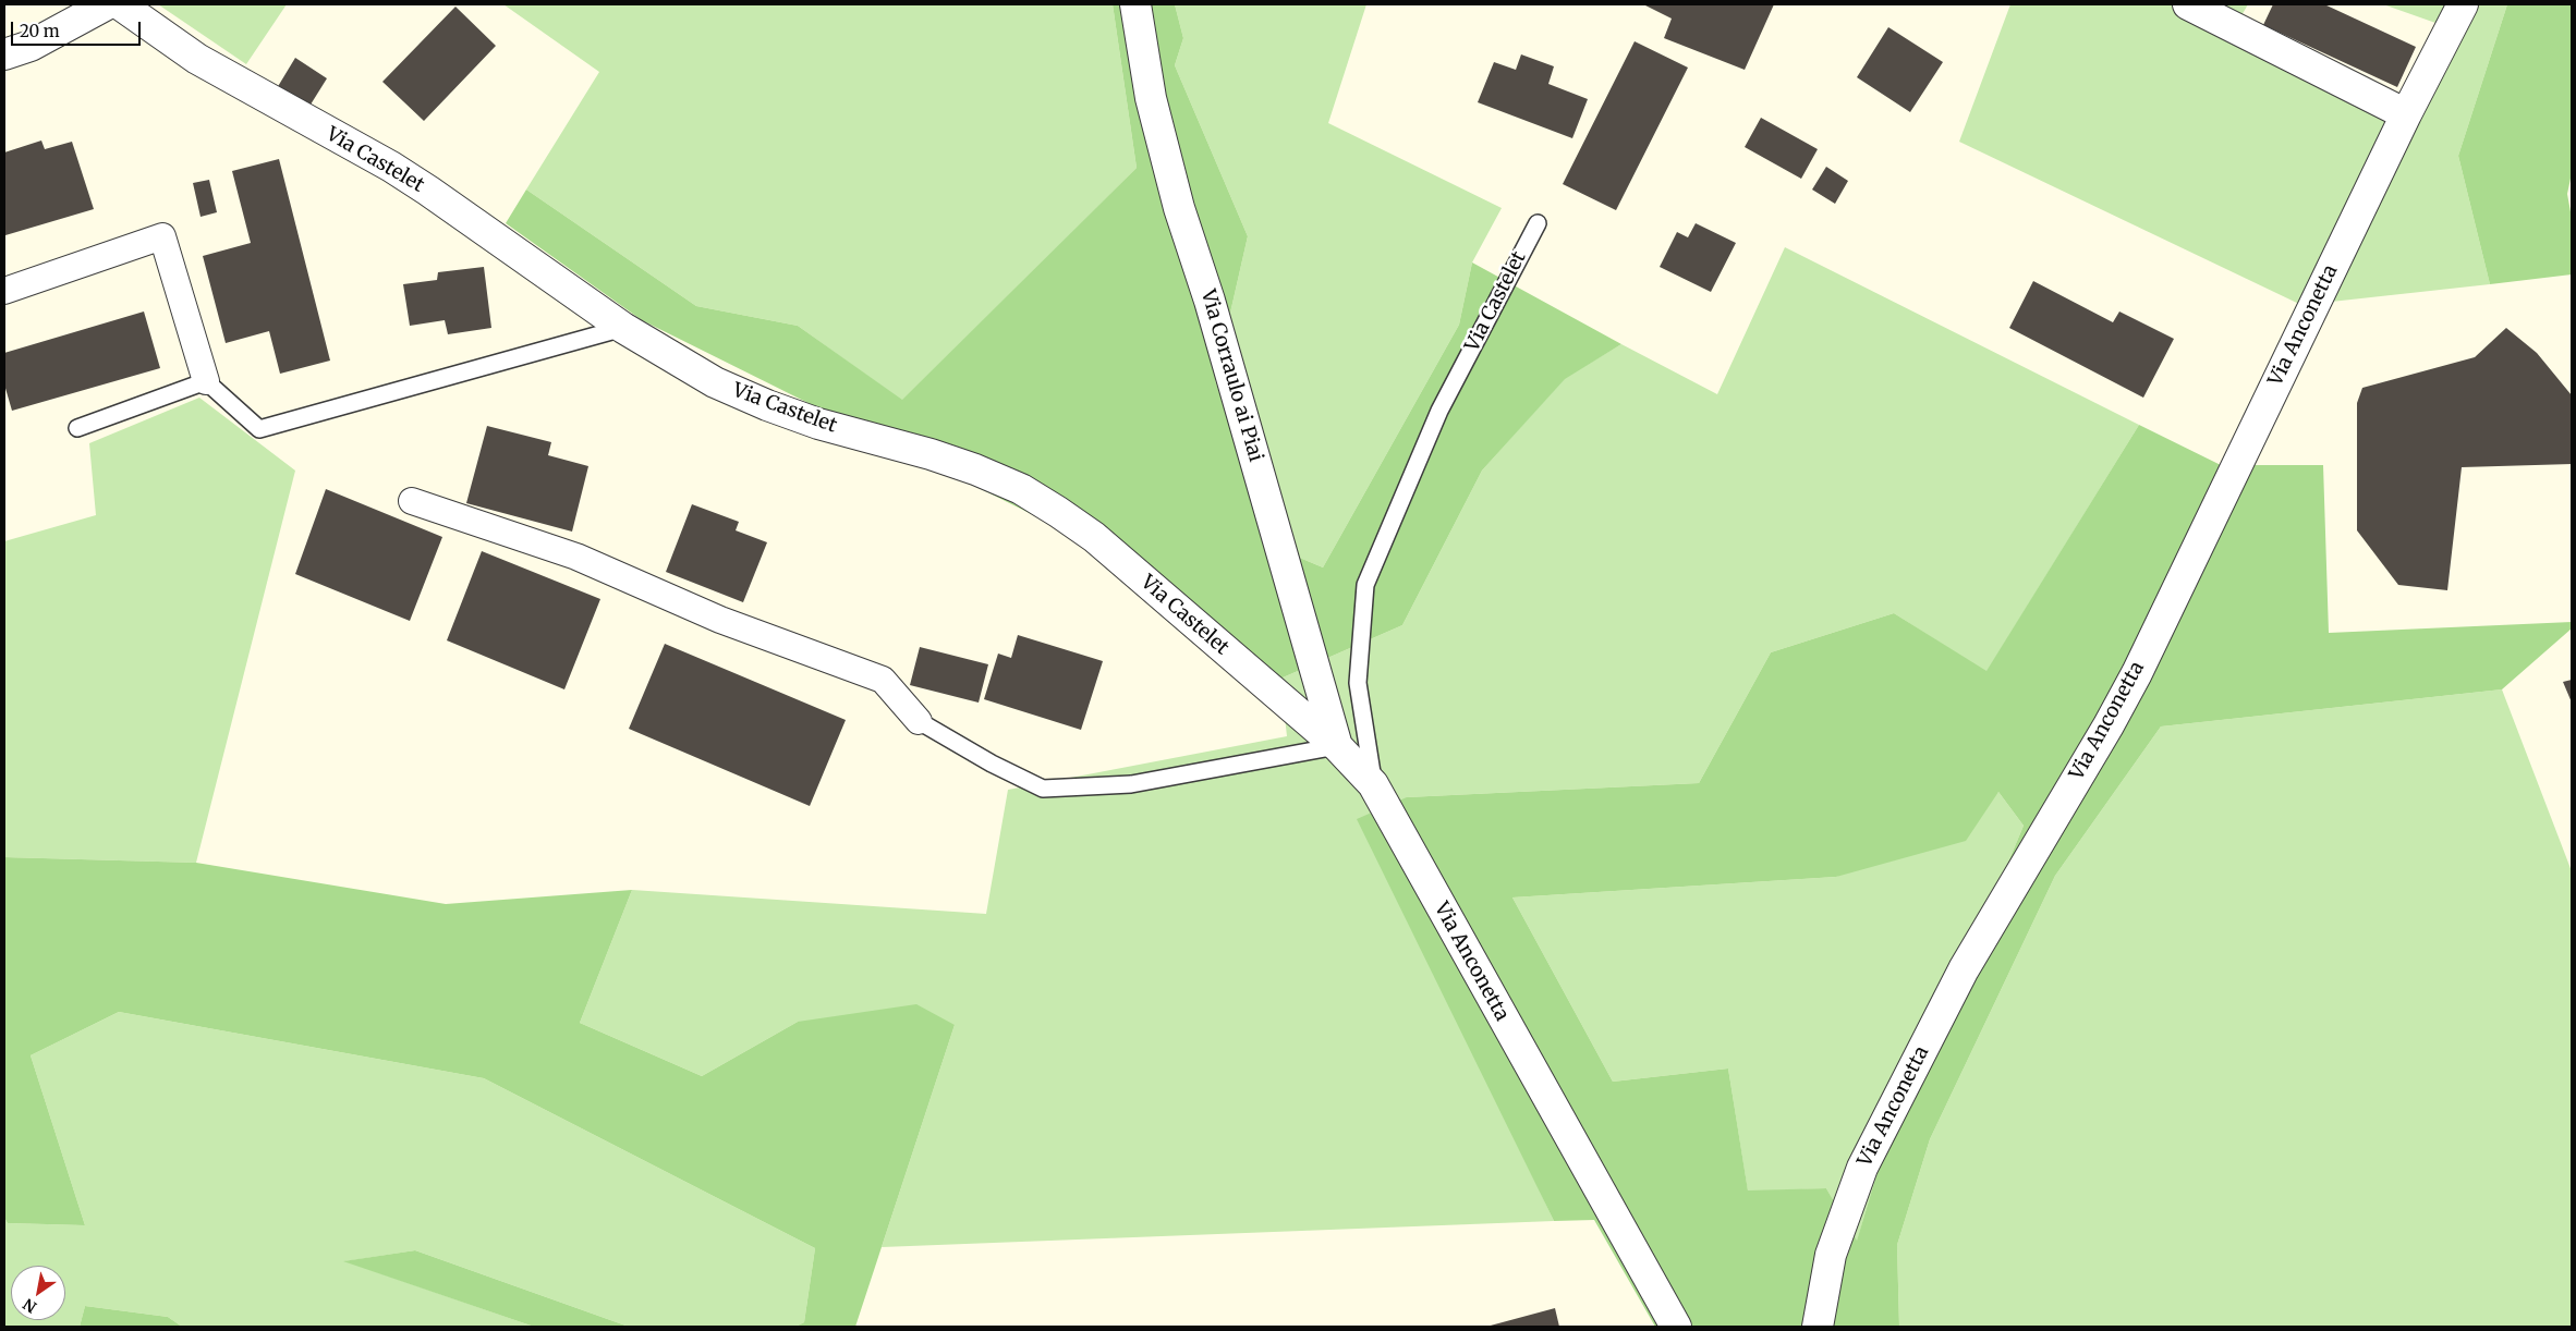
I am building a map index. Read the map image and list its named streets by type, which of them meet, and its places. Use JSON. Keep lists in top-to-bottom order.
{
  "streets": {
    "street": ["Via Castelet", "Via Anconetta", "Via Corraulo ai Piai"]
  },
  "crossings": [
    ["Via Castelet", "Via Anconetta"],
    ["Via Castelet", "Via Corraulo ai Piai"],
    ["Via Anconetta", "Via Corraulo ai Piai"]
  ],
  "scale_bar": "20 m",
  "north": "bottom left"
}
